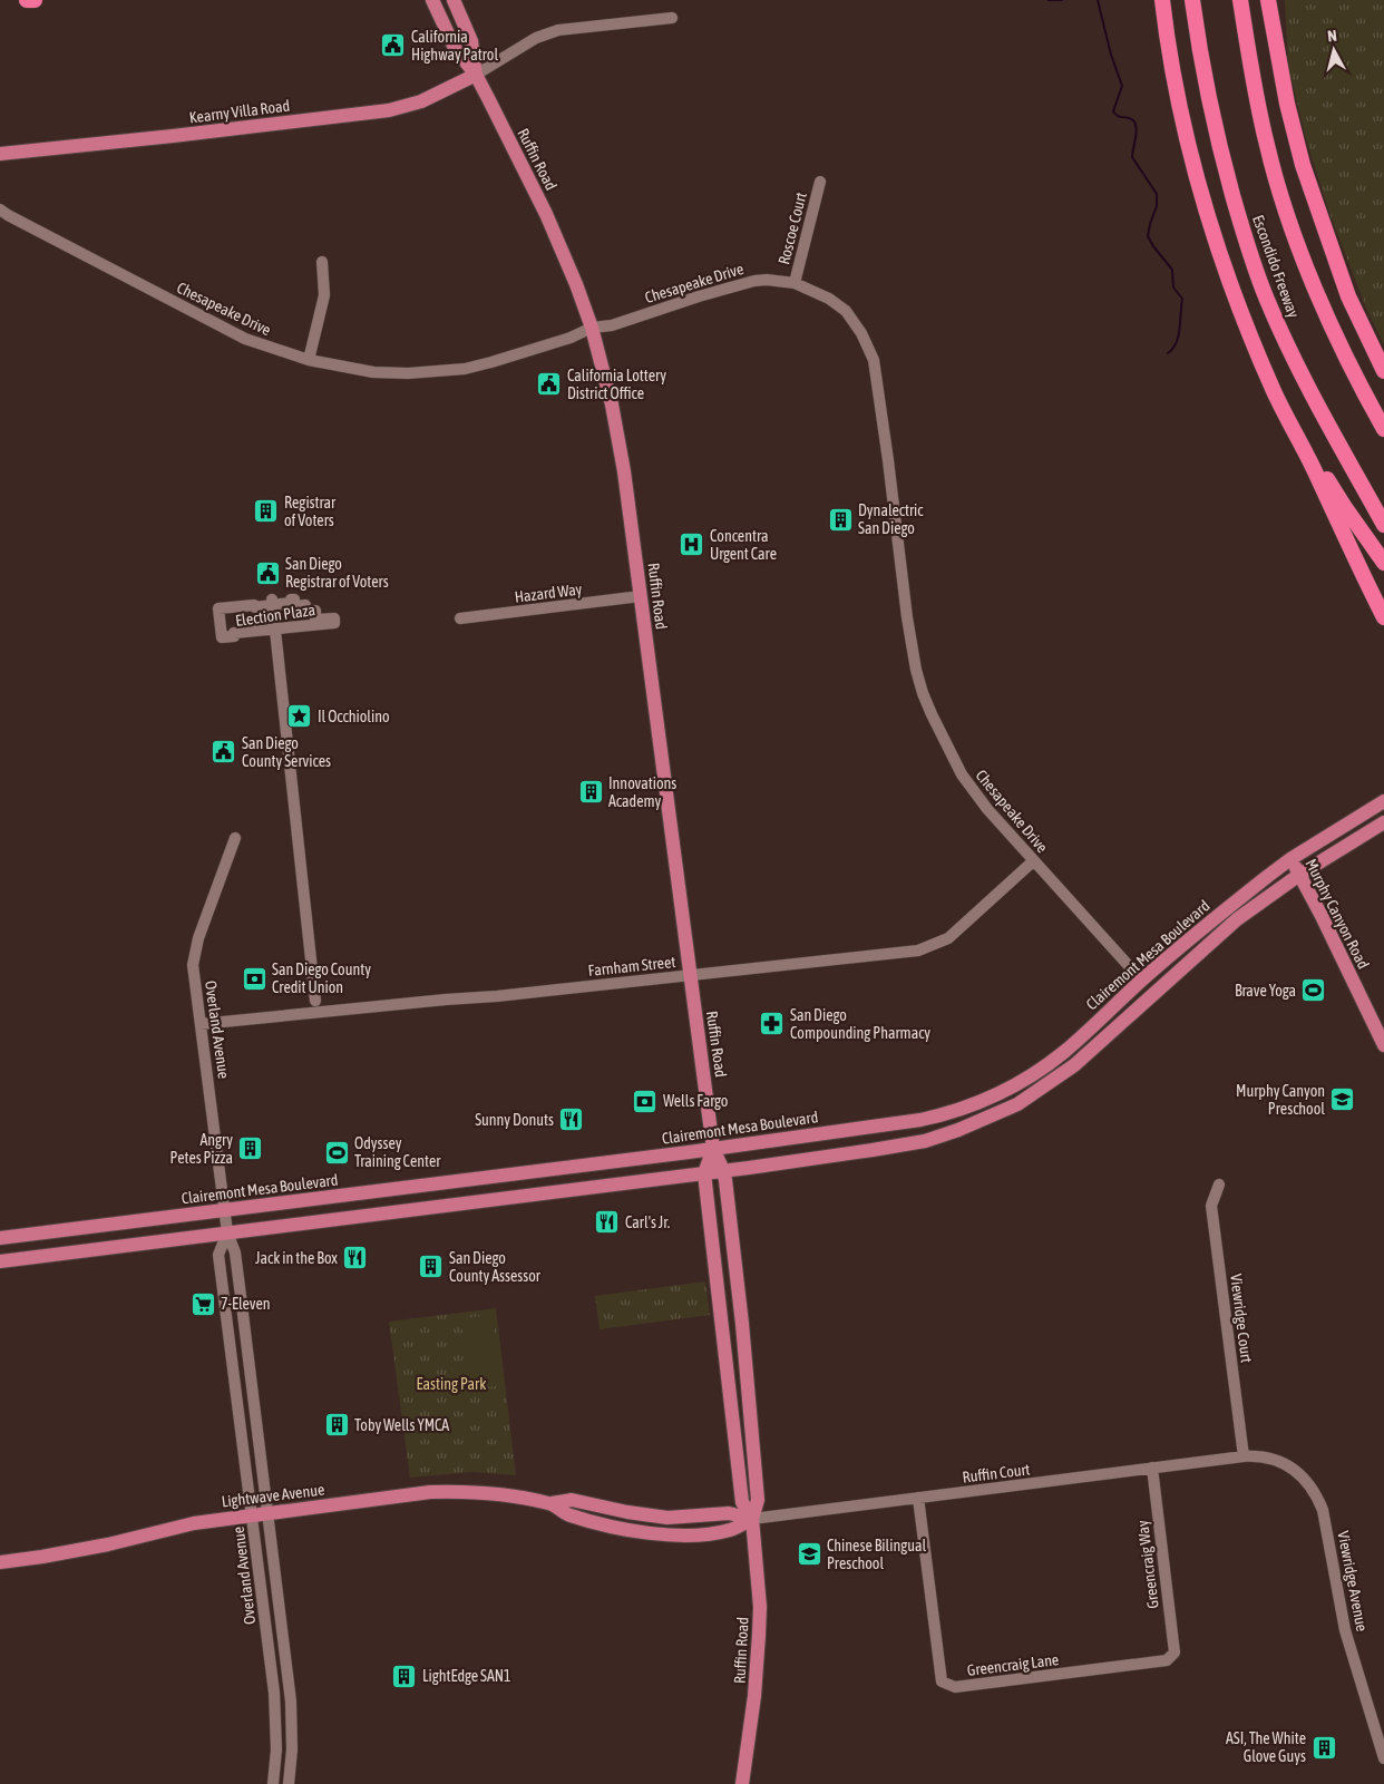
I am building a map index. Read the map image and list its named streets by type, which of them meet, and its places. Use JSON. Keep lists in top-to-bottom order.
{
  "streets": {
    "highway": ["Escondido Freeway"],
    "main road": [
      "Kearny Villa Road",
      "Ruffin Road",
      "Murphy Canyon Road",
      "Clairemont Mesa Boulevard",
      "Lightwave Avenue"
    ],
    "street": [
      "Roscoe Court",
      "Chesapeake Drive",
      "Hazard Way",
      "Election Plaza",
      "Farnham Street",
      "Overland Avenue",
      "Viewridge Court",
      "Ruffin Court",
      "Greencraig Way",
      "Viewridge Avenue",
      "Greencraig Lane"
    ]
  },
  "crossings": [
    ["Kearny Villa Road", "Ruffin Road"],
    ["Ruffin Road", "Chesapeake Drive"],
    ["Ruffin Road", "Hazard Way"],
    ["Ruffin Road", "Clairemont Mesa Boulevard"],
    ["Ruffin Road", "Farnham Street"],
    ["Ruffin Road", "Ruffin Court"],
    ["Ruffin Road", "Lightwave Avenue"],
    ["Roscoe Court", "Chesapeake Drive"],
    ["Chesapeake Drive", "Clairemont Mesa Boulevard"],
    ["Chesapeake Drive", "Farnham Street"],
    ["Murphy Canyon Road", "Clairemont Mesa Boulevard"],
    ["Clairemont Mesa Boulevard", "Overland Avenue"],
    ["Farnham Street", "Overland Avenue"],
    ["Overland Avenue", "Lightwave Avenue"],
    ["Viewridge Court", "Ruffin Court"],
    ["Viewridge Court", "Viewridge Avenue"],
    ["Ruffin Court", "Lightwave Avenue"],
    ["Ruffin Court", "Greencraig Way"],
    ["Ruffin Court", "Viewridge Avenue"],
    ["Ruffin Court", "Greencraig Lane"],
    ["Greencraig Way", "Greencraig Lane"]
  ],
  "parks": ["Easting Park"],
  "places": {
    "public building": [
      "California Highway Patrol",
      "California Lottery District Office",
      "San Diego Registrar of Voters",
      "San Diego County Services"
    ],
    "building": [
      "Registrar of Voters",
      "Dynalectric San Diego",
      "Innovations Academy",
      "Angry Petes Pizza",
      "San Diego County Assessor",
      "Toby Wells YMCA",
      "LightEdge SAN1",
      "ASI, The White Glove Guys"
    ],
    "hospital": ["Concentra Urgent Care"],
    "place": ["Il Occhiolino"],
    "bank": ["San Diego County Credit Union", "Wells Fargo"],
    "sports": ["Brave Yoga", "Odyssey Training Center"],
    "pharmacy": ["San Diego Compounding Pharmacy"],
    "school or university": ["Murphy Canyon Preschool", "Chinese Bilingual Preschool"],
    "restaurant": ["Sunny Donuts", "Carl's Jr.", "Jack in the Box"],
    "supermarket": ["7-Eleven"]
  },
  "north": "top"
}
